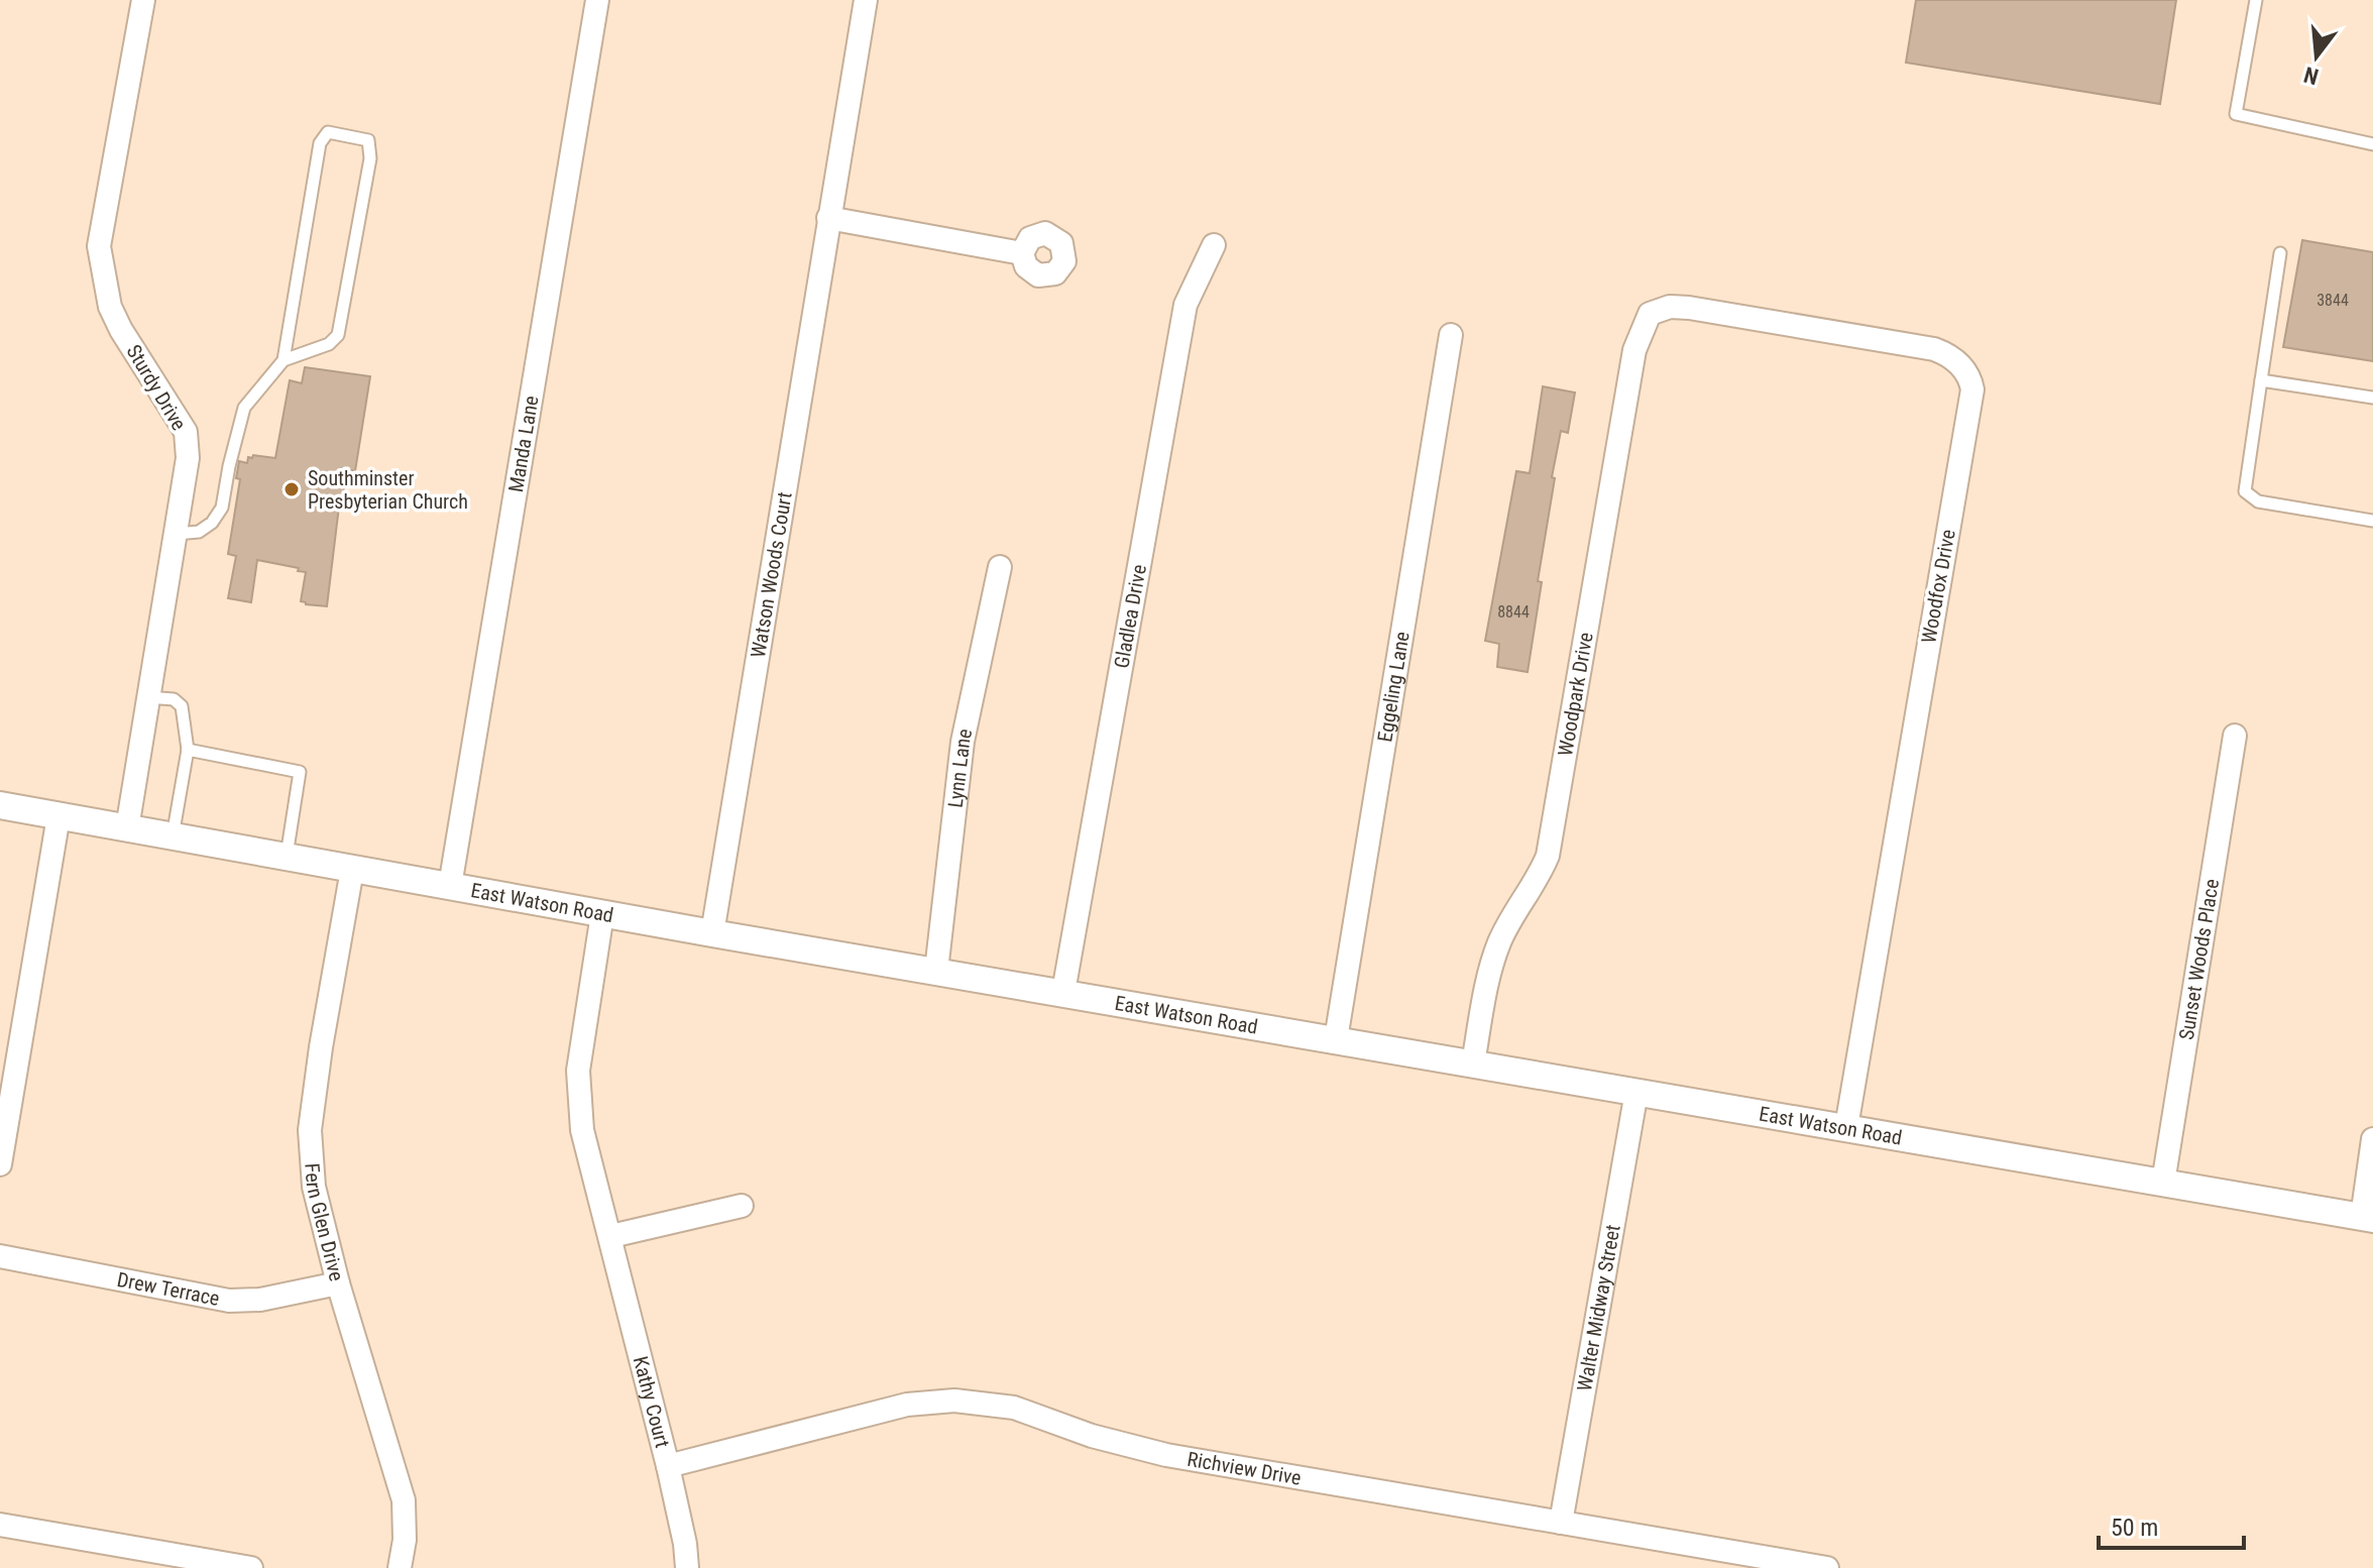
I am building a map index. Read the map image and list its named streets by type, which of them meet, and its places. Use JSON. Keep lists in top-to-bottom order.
{
  "streets": {
    "street": [
      "Sturdy Drive",
      "Manda Lane",
      "Watson Woods Court",
      "Woodfox Drive",
      "Gladlea Drive",
      "Eggeling Lane",
      "Woodpark Drive",
      "Lynn Lane",
      "East Watson Road",
      "Sunset Woods Place",
      "Fern Glen Drive",
      "Drew Terrace",
      "Walter Midway Street",
      "Kathy Court",
      "Richview Drive"
    ]
  },
  "crossings": [
    ["Sturdy Drive", "East Watson Road"],
    ["Manda Lane", "East Watson Road"],
    ["Watson Woods Court", "East Watson Road"],
    ["Woodfox Drive", "Woodpark Drive"],
    ["Woodfox Drive", "East Watson Road"],
    ["Gladlea Drive", "East Watson Road"],
    ["Eggeling Lane", "East Watson Road"],
    ["Woodpark Drive", "East Watson Road"],
    ["Lynn Lane", "East Watson Road"],
    ["East Watson Road", "Sunset Woods Place"],
    ["East Watson Road", "Fern Glen Drive"],
    ["East Watson Road", "Walter Midway Street"],
    ["East Watson Road", "Kathy Court"],
    ["Fern Glen Drive", "Drew Terrace"],
    ["Walter Midway Street", "Richview Drive"],
    ["Kathy Court", "Richview Drive"]
  ],
  "places": ["Southminster Presbyterian Church"],
  "house_numbers": ["3844", "8844"],
  "scale_bar": "50 m",
  "north": "bottom"
}
